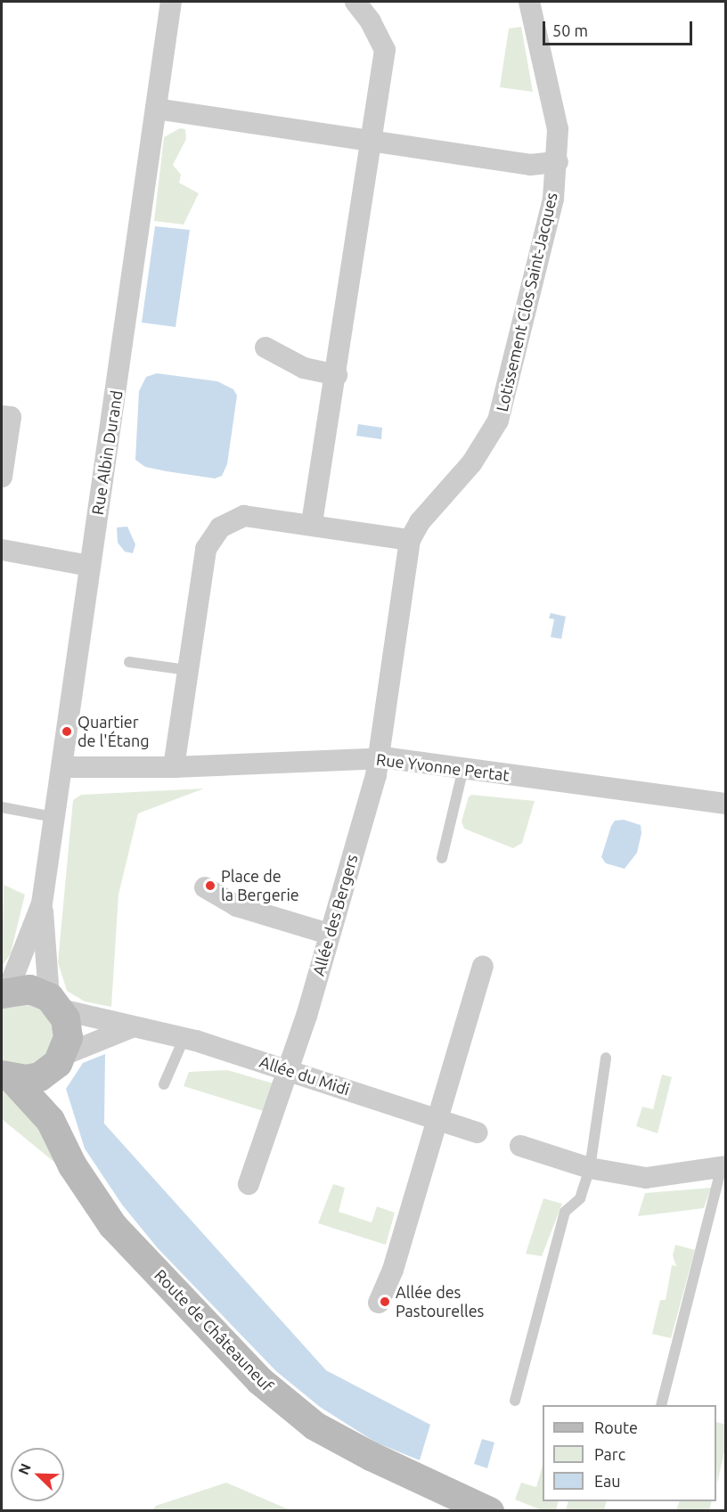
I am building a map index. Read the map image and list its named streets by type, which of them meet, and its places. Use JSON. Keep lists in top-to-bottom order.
{
  "streets": {
    "main road": ["Route de Châteauneuf"],
    "street": [
      "Lotissement Clos Saint-Jacques",
      "Rue Albin Durand",
      "Rue Yvonne Pertat",
      "Allée des Bergers",
      "Allée du Midi"
    ]
  },
  "crossings": [
    ["Lotissement Clos Saint-Jacques", "Allée des Bergers"],
    ["Rue Albin Durand", "Rue Yvonne Pertat"],
    ["Rue Albin Durand", "Allée du Midi"],
    ["Rue Albin Durand", "Route de Châteauneuf"],
    ["Rue Yvonne Pertat", "Allée des Bergers"],
    ["Allée des Bergers", "Allée du Midi"],
    ["Allée du Midi", "Route de Châteauneuf"]
  ],
  "places": ["Quartier de l'Étang", "Place de la Bergerie", "Allée des Pastourelles"],
  "legend": ["Route", "Parc", "Eau"],
  "scale_bar": "50 m",
  "north": "top left"
}
